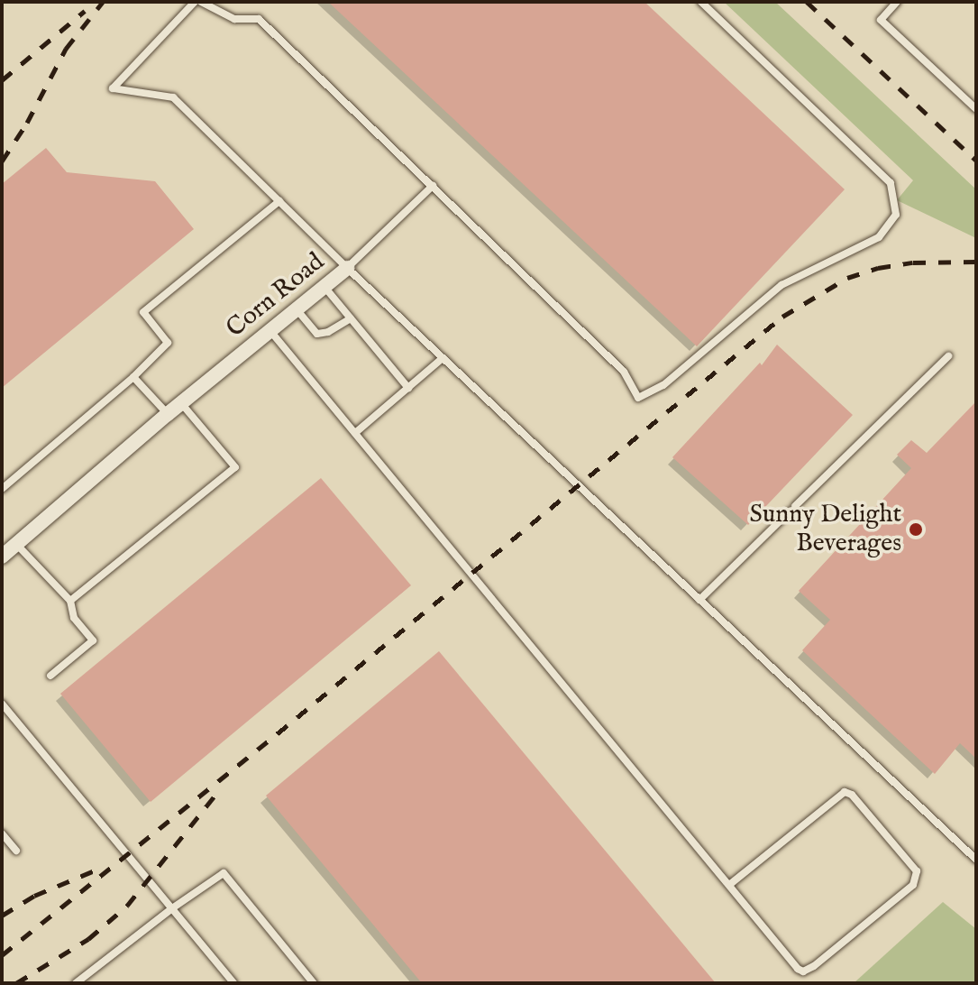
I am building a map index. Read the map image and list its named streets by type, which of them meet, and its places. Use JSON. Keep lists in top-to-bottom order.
{
  "streets": {
    "street": ["Corn Road"]
  },
  "places": ["Sunny Delight Beverages"]
}
